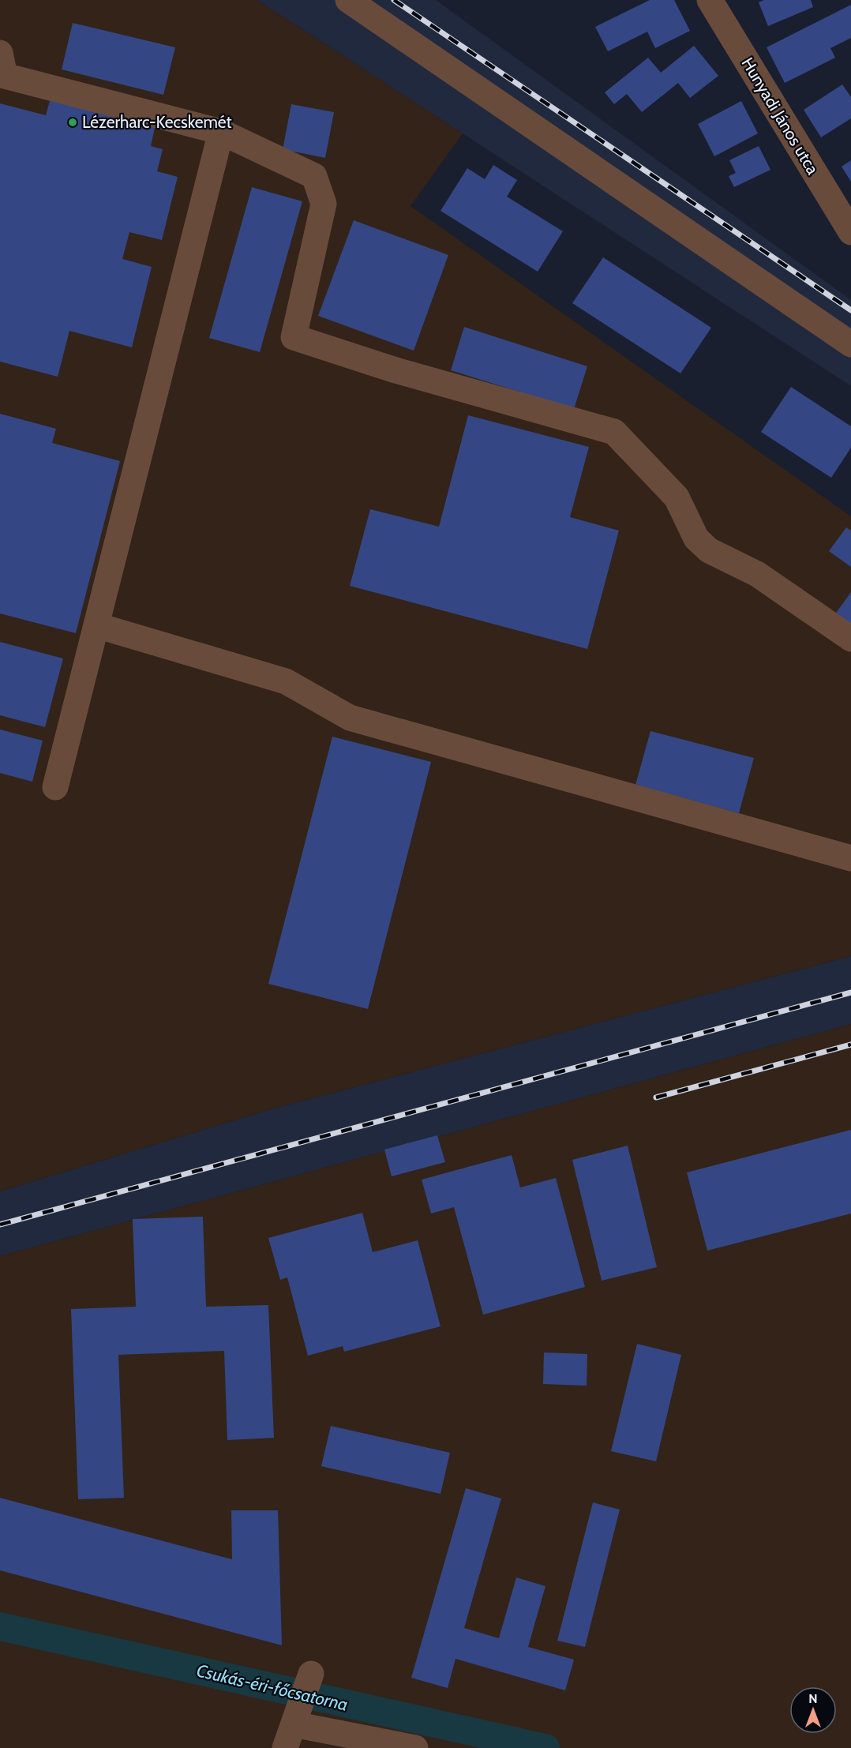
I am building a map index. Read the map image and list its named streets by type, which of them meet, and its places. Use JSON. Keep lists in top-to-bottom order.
{
  "streets": {
    "street": ["Hunyadi János utca"]
  },
  "water": ["Csukás-éri-főcsatorna"],
  "places": ["Lézerharc-Kecskemét"],
  "north": "top"
}
